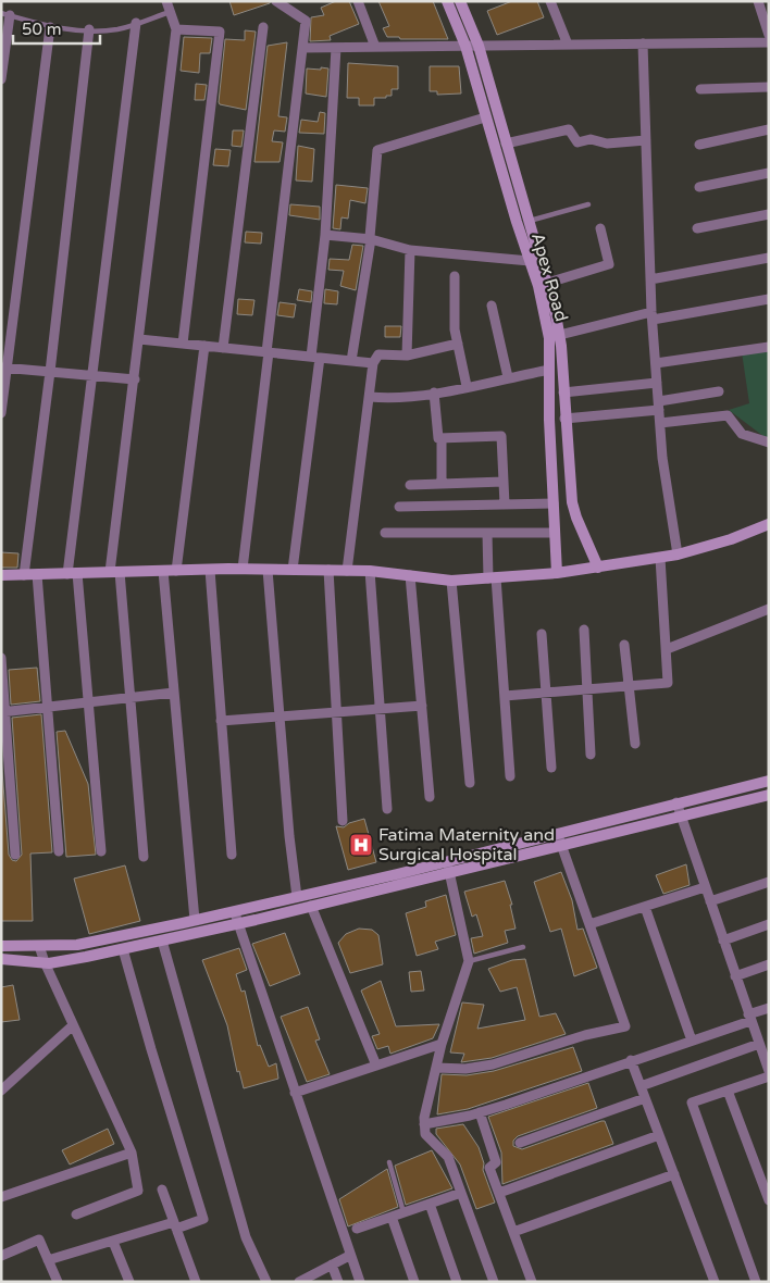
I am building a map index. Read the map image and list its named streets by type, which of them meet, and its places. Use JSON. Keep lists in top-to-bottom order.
{
  "streets": {
    "street": ["Apex Road"]
  },
  "places": {
    "hospital": ["Fatima Maternity and Surgical Hospital"]
  },
  "scale_bar": "50 m"
}
